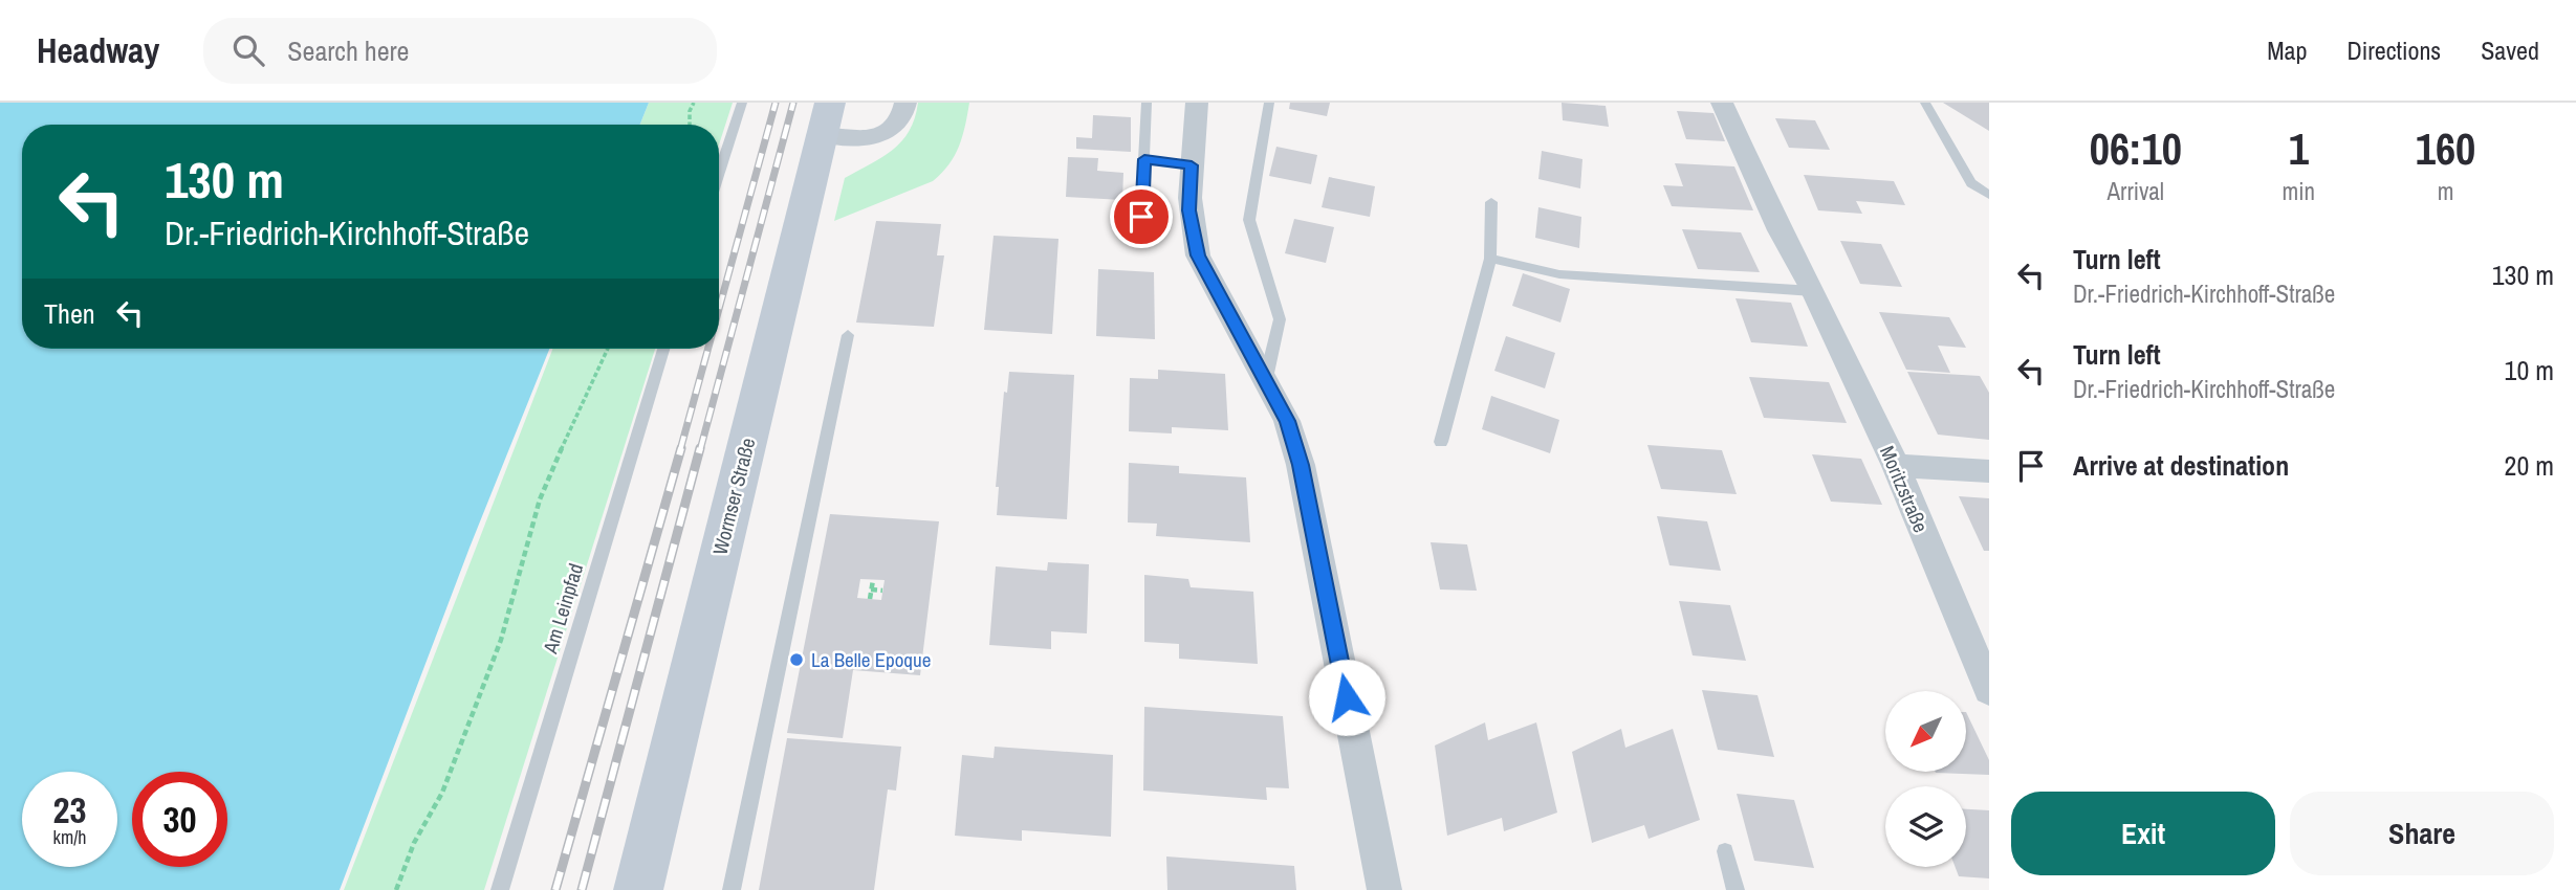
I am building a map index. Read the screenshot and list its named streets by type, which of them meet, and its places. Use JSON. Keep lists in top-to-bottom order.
{
  "streets": {
    "main road": ["Wormser Straße"],
    "street": ["Moritzstraße"],
    "lane": ["Am Leinpfad"]
  },
  "places": ["La Belle Epoque"],
  "north": "bottom left",
  "page": {
    "header": "Headway",
    "search": "Search here",
    "nav": ["Map", "Directions", "Saved"],
    "eta": [
      "06:10",
      "Arrival",
      "1",
      "min",
      "160",
      "m"
    ],
    "turn": ["130 m", "Dr.-Friedrich-Kirchhoff-Straße"],
    "list": [
      {
        "name": "Turn left",
        "note": "Dr.-Friedrich-Kirchhoff-Straße",
        "value": "130 m"
      },
      {
        "name": "Turn left",
        "note": "Dr.-Friedrich-Kirchhoff-Straße",
        "value": "10 m"
      },
      {
        "name": "Arrive at destination",
        "value": "20 m"
      }
    ],
    "then": "Then",
    "speed": "23 km/h",
    "limit": "30",
    "buttons": ["Exit", "Share"]
  }
}
